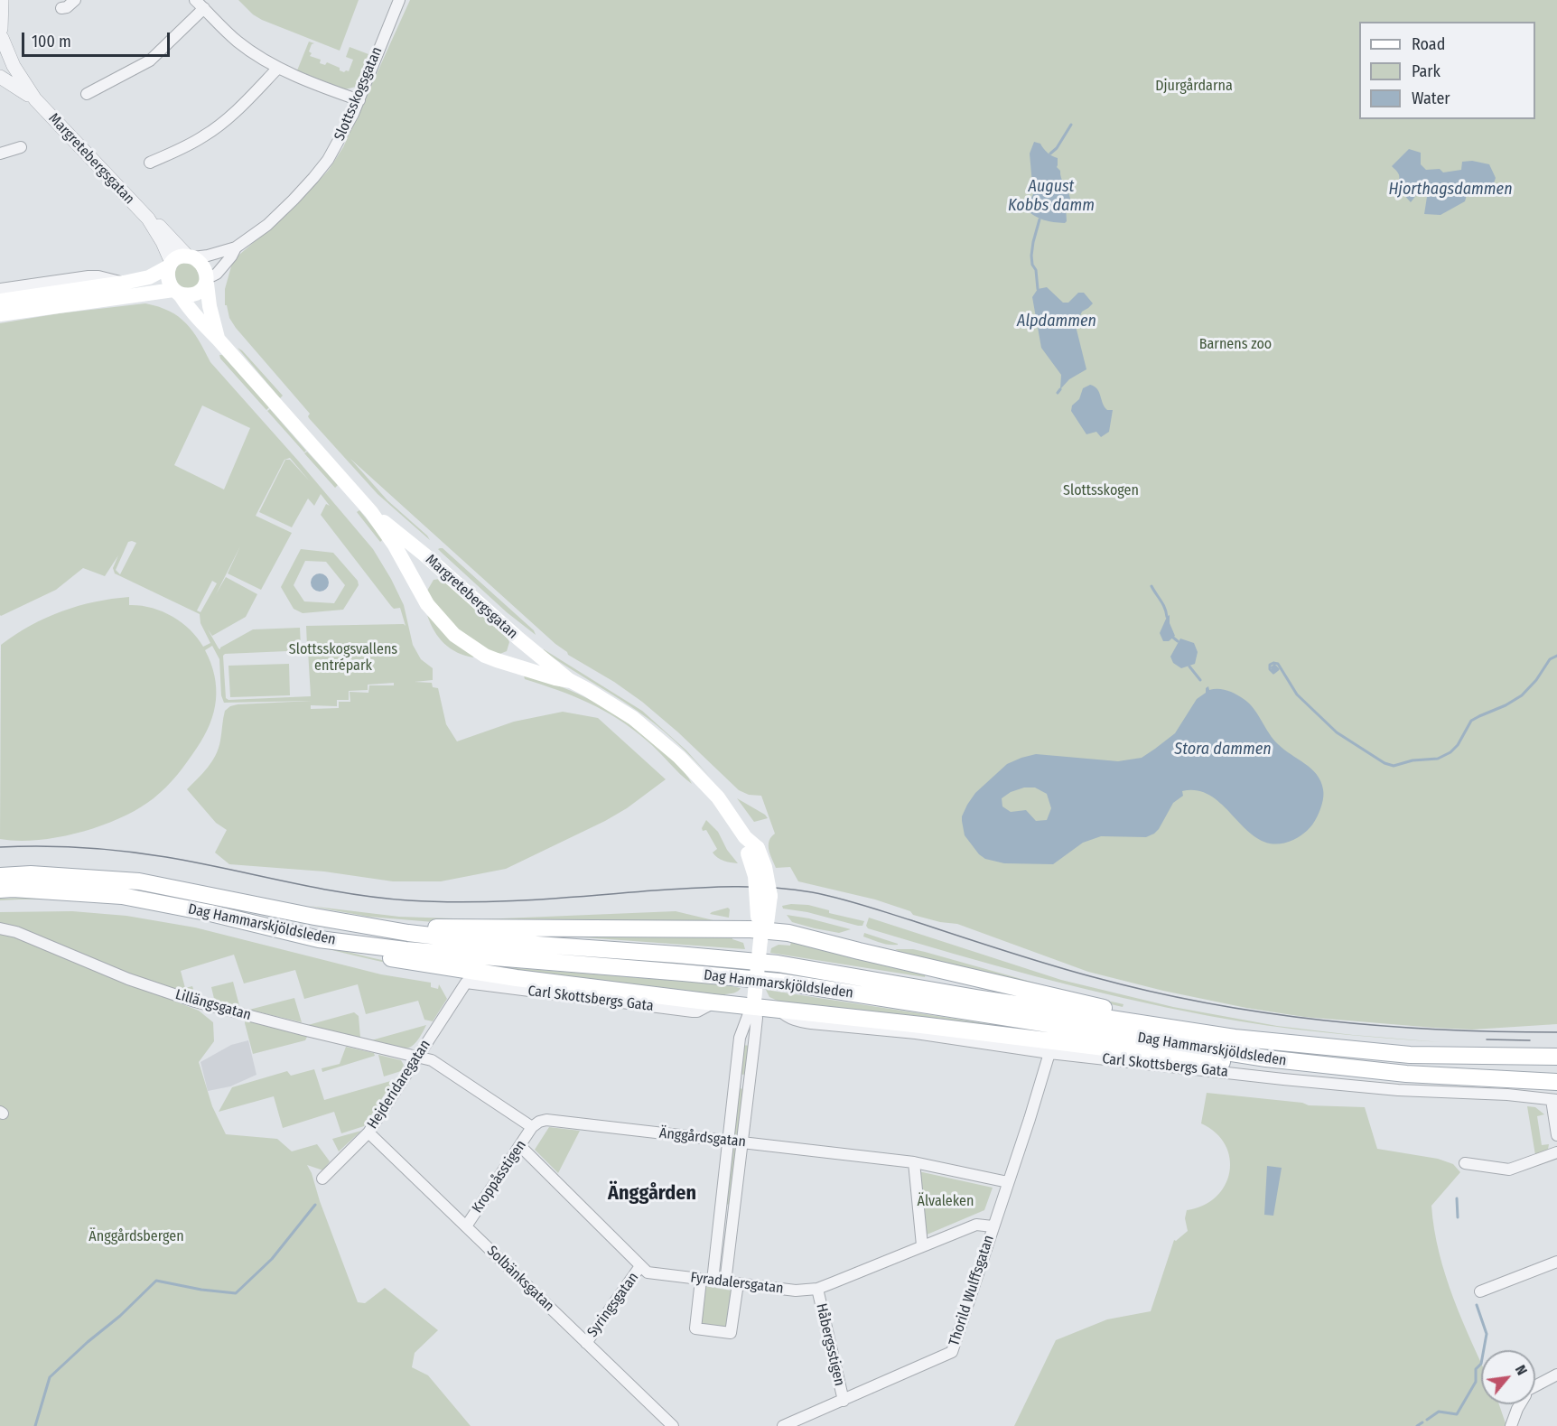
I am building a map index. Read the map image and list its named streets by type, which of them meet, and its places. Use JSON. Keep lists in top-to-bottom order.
{
  "streets": {
    "main road": ["Margretebergsgatan", "Dag Hammarskjöldsleden"],
    "street": [
      "Slottsskogsgatan",
      "Carl Skottsbergs Gata",
      "Lillängsgatan",
      "Hejderidaregatan",
      "Änggårdsgatan",
      "Kroppåsstigen",
      "Solbänksgatan",
      "Fyradalersgatan",
      "Thorild Wulffsgatan",
      "Syringsgatan",
      "Håbergsstigen"
    ]
  },
  "crossings": [
    ["Slottsskogsgatan", "Margretebergsgatan"],
    ["Carl Skottsbergs Gata", "Hejderidaregatan"],
    ["Carl Skottsbergs Gata", "Thorild Wulffsgatan"],
    ["Lillängsgatan", "Hejderidaregatan"],
    ["Hejderidaregatan", "Solbänksgatan"],
    ["Änggårdsgatan", "Kroppåsstigen"],
    ["Änggårdsgatan", "Thorild Wulffsgatan"],
    ["Kroppåsstigen", "Solbänksgatan"],
    ["Kroppåsstigen", "Fyradalersgatan"],
    ["Solbänksgatan", "Syringsgatan"],
    ["Fyradalersgatan", "Thorild Wulffsgatan"],
    ["Fyradalersgatan", "Syringsgatan"],
    ["Fyradalersgatan", "Håbergsstigen"],
    ["Thorild Wulffsgatan", "Håbergsstigen"]
  ],
  "districts": ["Änggården"],
  "water": [
    "August Kobbs damm",
    "Hjorthagsdammen",
    "Alpdammen",
    "Stora dammen"
  ],
  "parks": [
    "Djurgårdarna",
    "Barnens zoo",
    "Slottsskogen",
    "Slottsskogsvallens entrépark",
    "Älvaleken",
    "Änggårdsbergen"
  ],
  "legend": ["Road", "Park", "Water"],
  "scale_bar": "100 m",
  "north": "top right"
}
